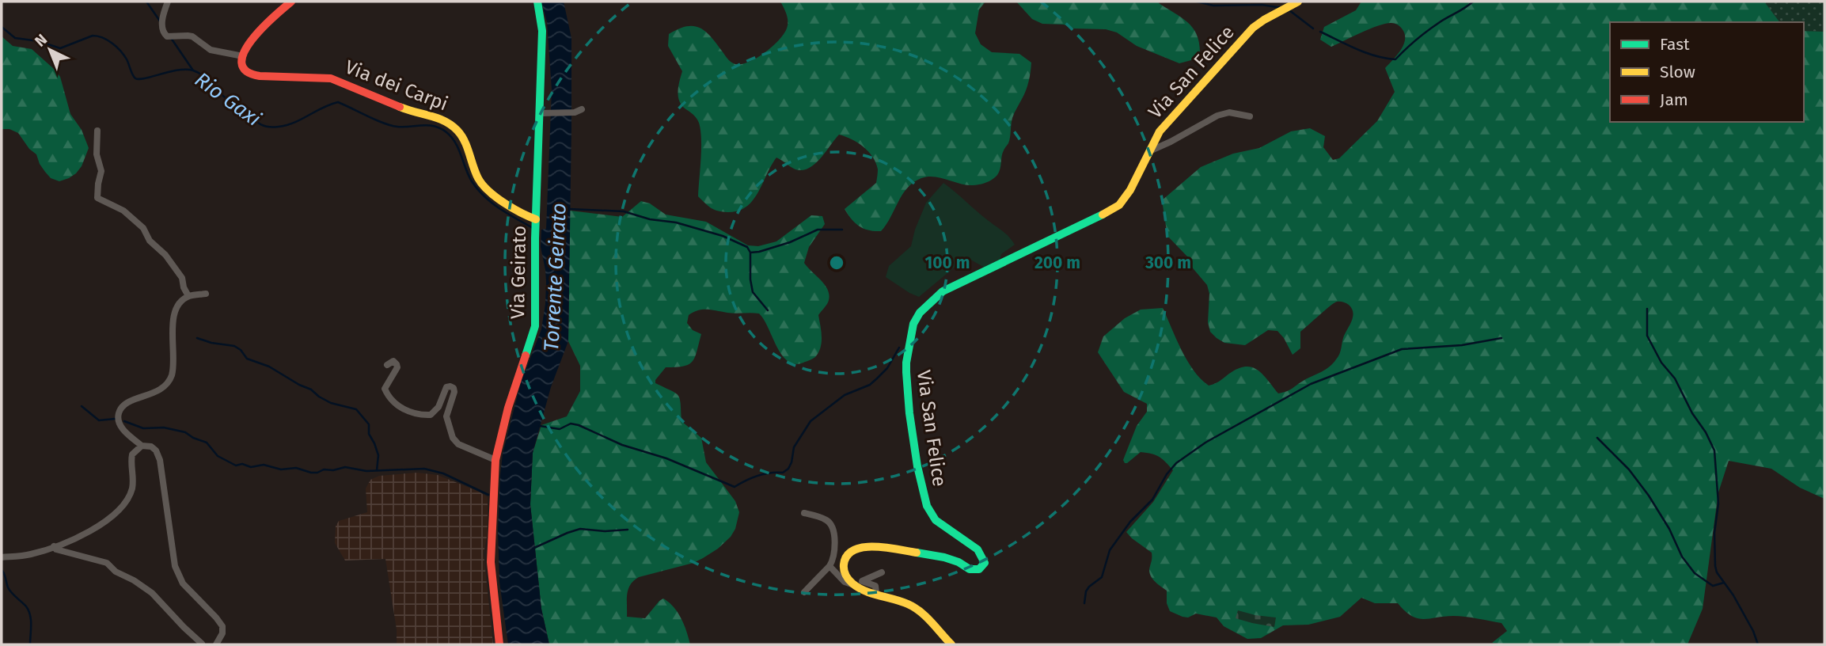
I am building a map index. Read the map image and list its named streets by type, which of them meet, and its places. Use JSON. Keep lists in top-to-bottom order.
{
  "streets": {
    "street": ["Via San Felice", "Via dei Carpi", "Via Geirato"]
  },
  "crossings": [
    ["Via dei Carpi", "Via Geirato"]
  ],
  "water": ["Rio Gaxi", "Torrente Geirato"],
  "legend": ["Fast", "Slow", "Jam"],
  "north": "top left",
  "rings": ["100 m", "200 m", "300 m"]
}
